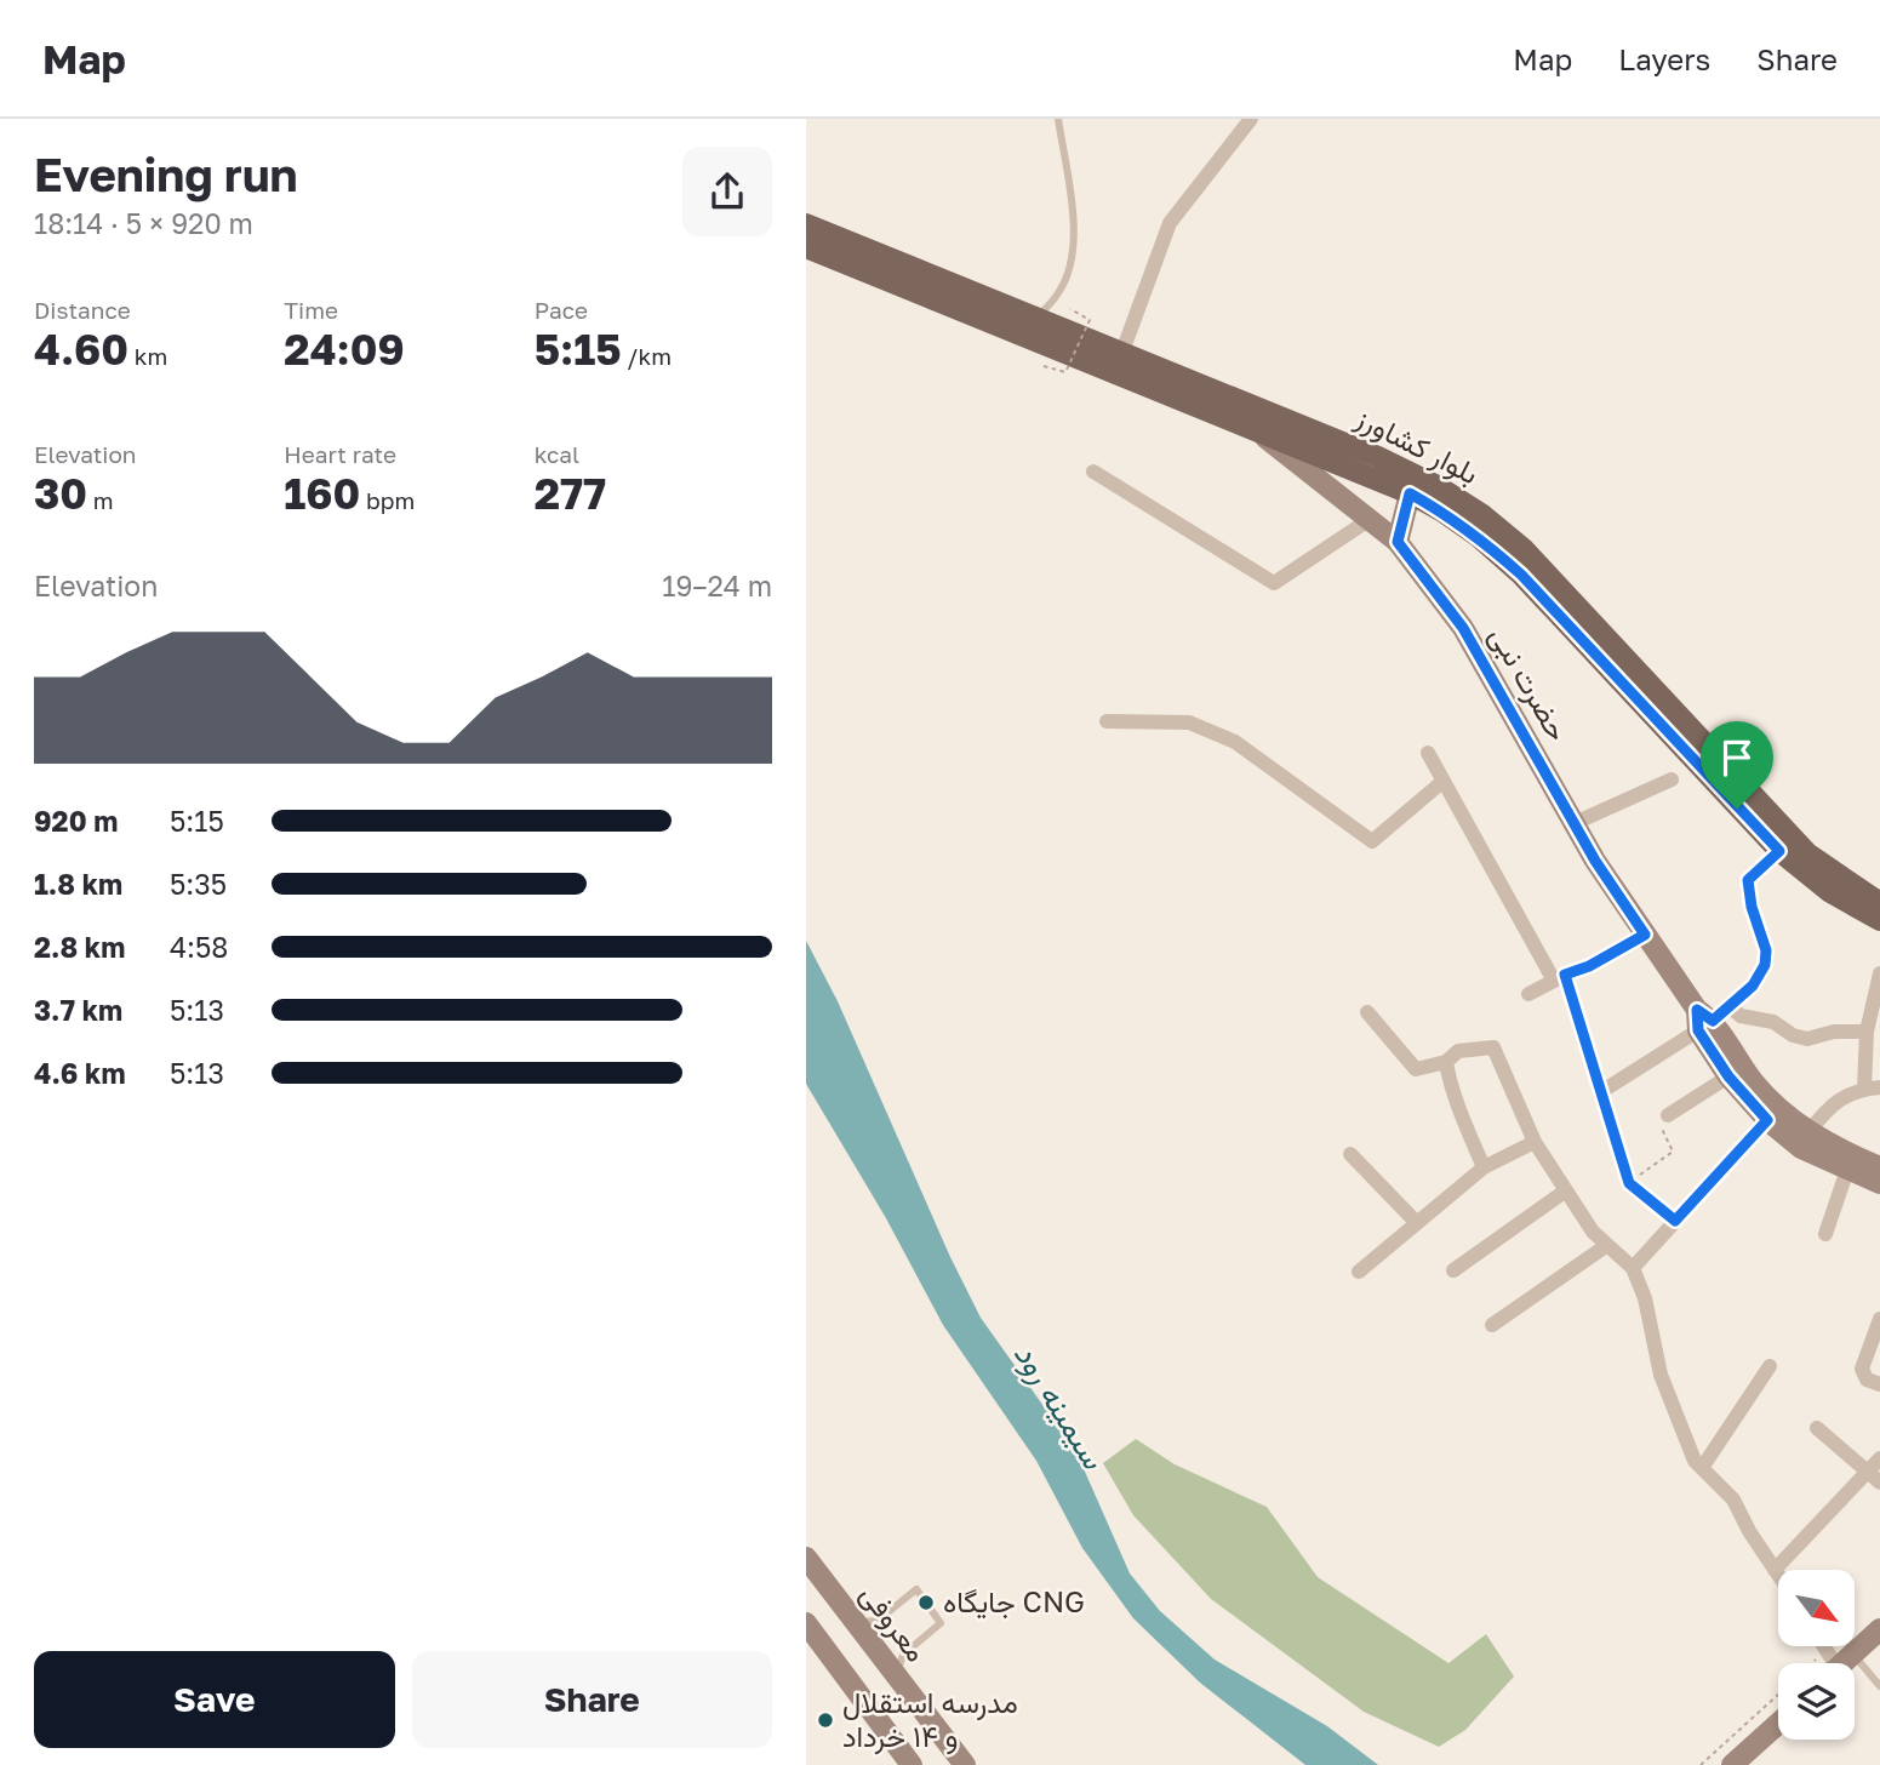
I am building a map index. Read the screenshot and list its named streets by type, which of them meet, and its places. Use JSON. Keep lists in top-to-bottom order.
{
  "streets": {
    "main road": ["بلوار کشاورز"],
    "street": ["حضرت نبی", "معروفی"]
  },
  "crossings": [
    ["بلوار کشاورز", "حضرت نبی"]
  ],
  "water": ["سیمینه رود"],
  "places": ["جایگاه CNG", "مدرسه استقلال و ۱۴ خرداد"],
  "north": "bottom right",
  "page": {
    "header": "Map",
    "nav": ["Map", "Layers", "Share"],
    "heading": ["Evening run", "18:14 · 5 × 920 m"],
    "stats": [
      ["Distance", "4.60 km"],
      ["Time", "24:09"],
      ["Pace", "5:15 /km"],
      ["Elevation", "30 m"],
      ["Heart rate", "160 bpm"],
      ["kcal", "277"]
    ],
    "chart": ["Elevation", "19–24 m"],
    "list": [
      {
        "name": "920 m",
        "note": "5:15"
      },
      {
        "name": "1.8 km",
        "note": "5:35"
      },
      {
        "name": "2.8 km",
        "note": "4:58"
      },
      {
        "name": "3.7 km",
        "note": "5:13"
      },
      {
        "name": "4.6 km",
        "note": "5:13"
      }
    ],
    "buttons": ["Save", "Share"]
  }
}
